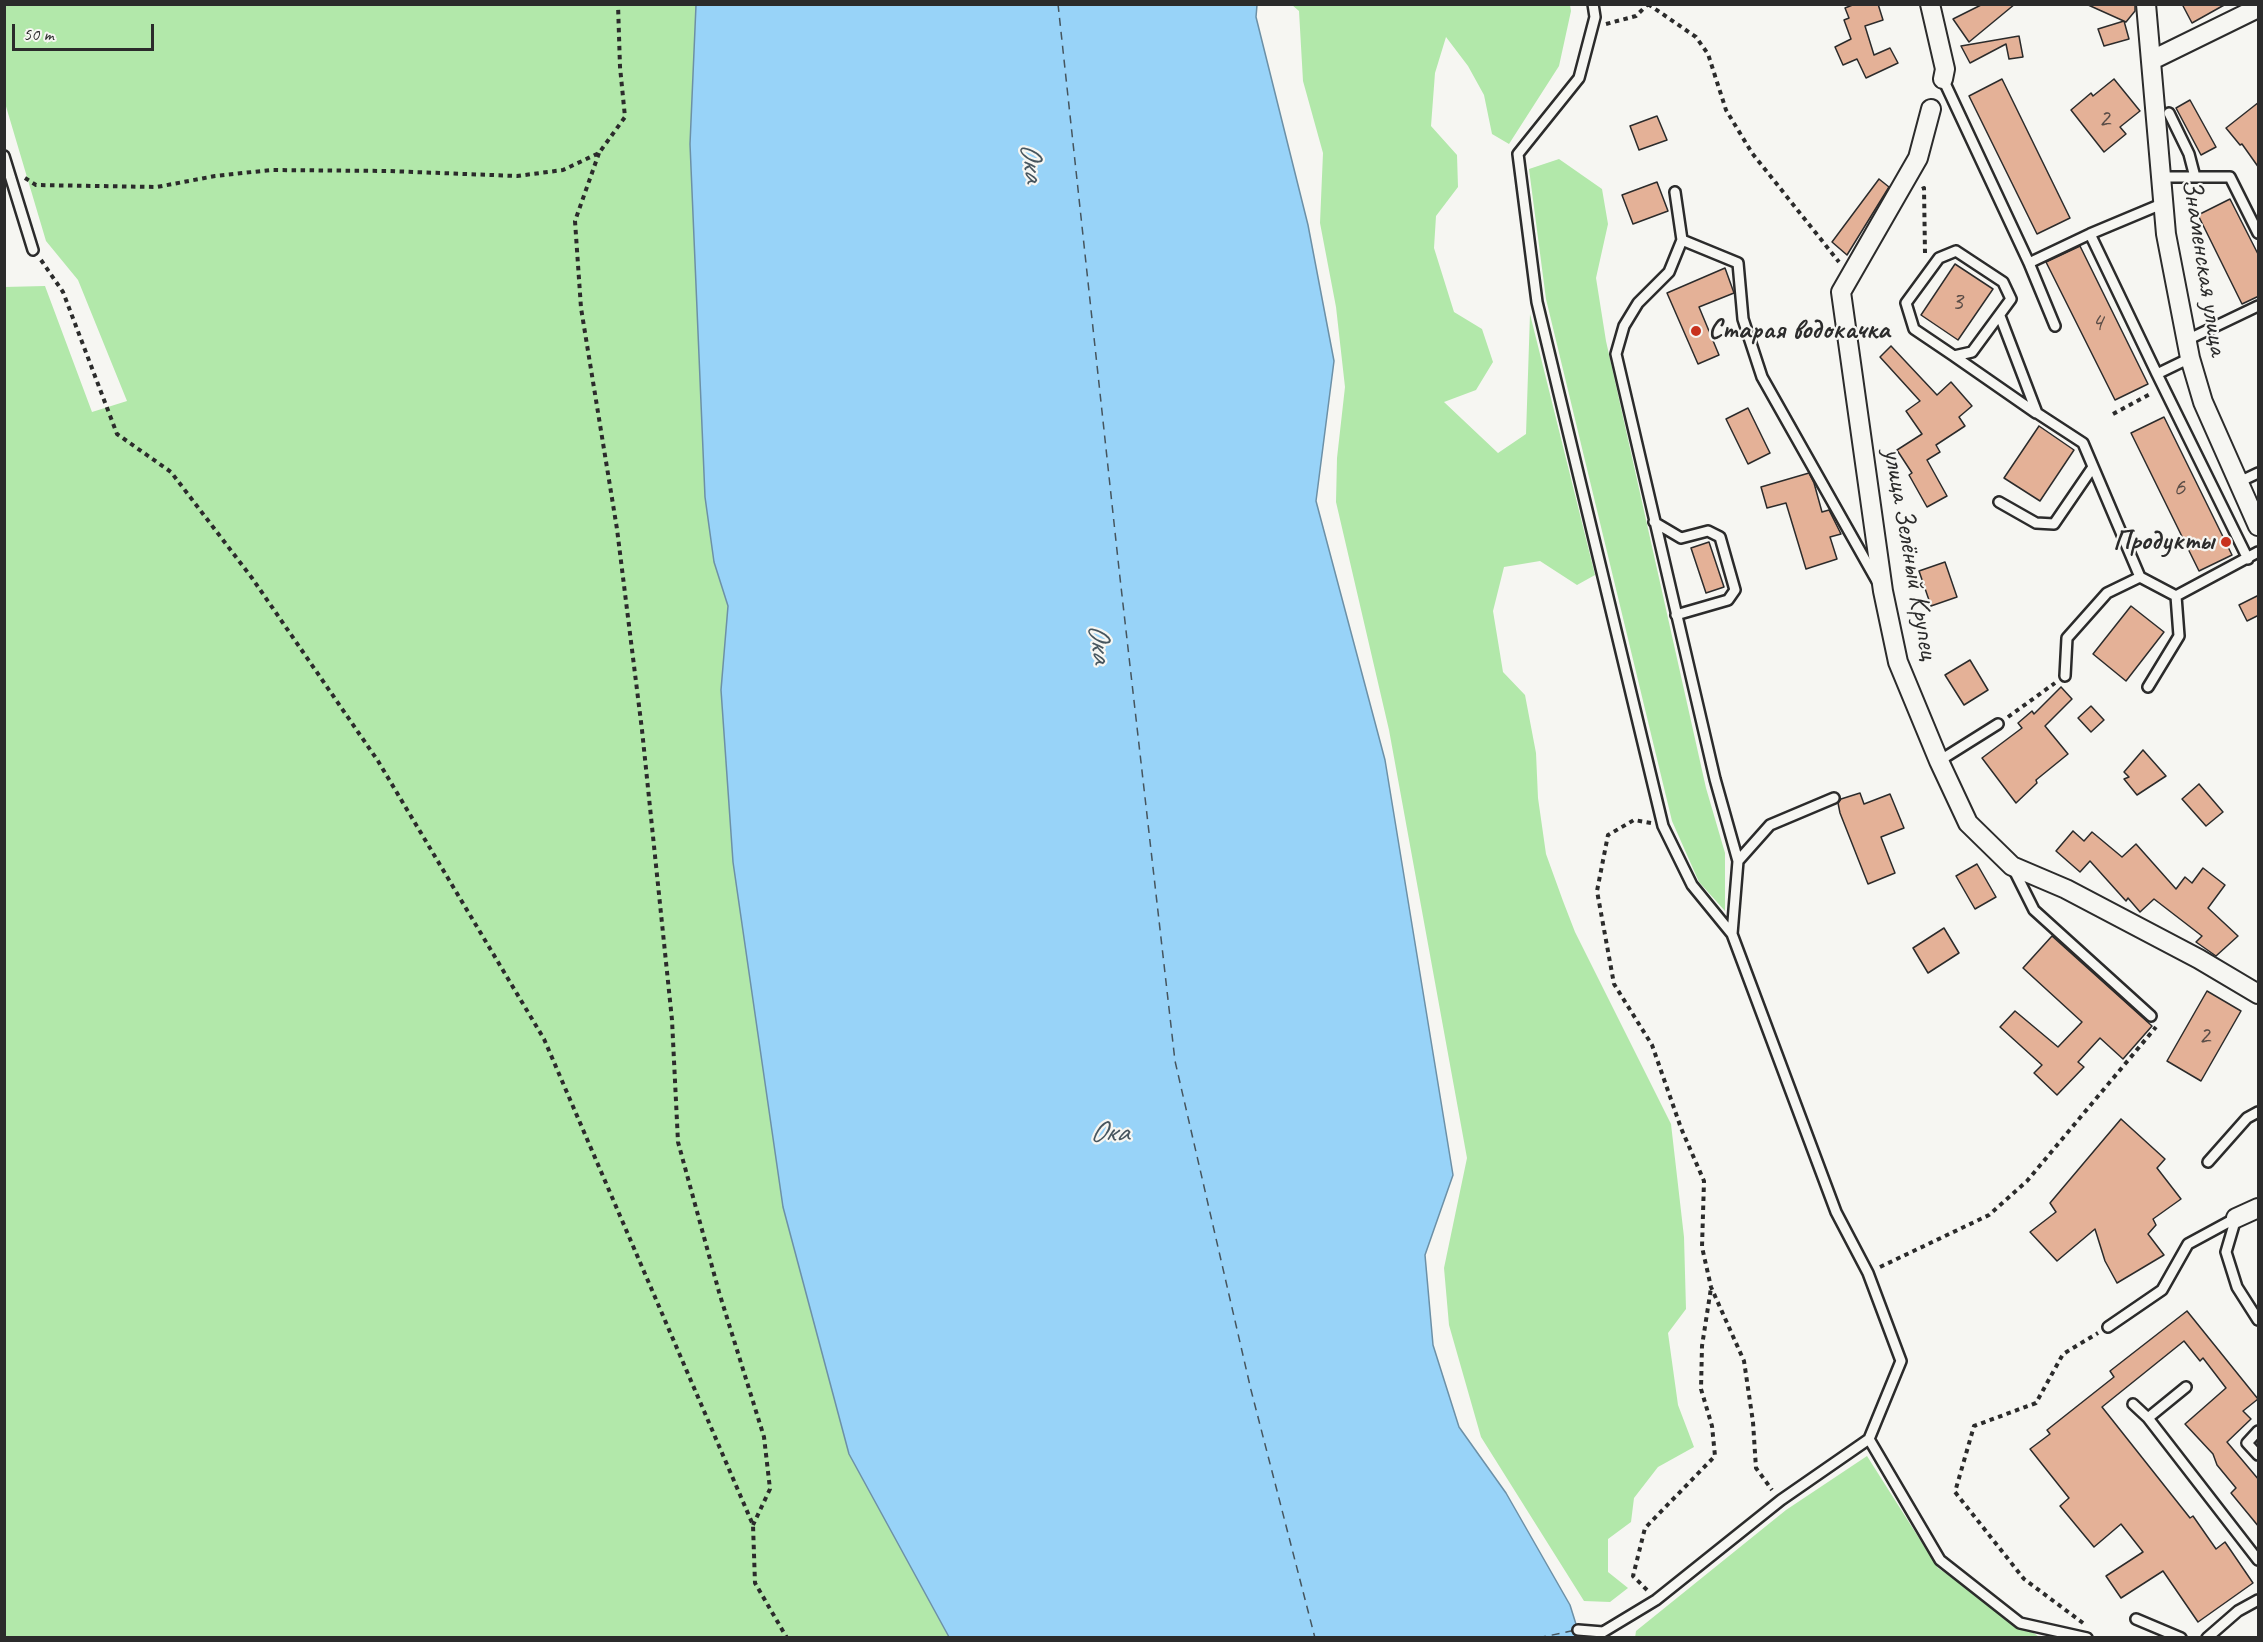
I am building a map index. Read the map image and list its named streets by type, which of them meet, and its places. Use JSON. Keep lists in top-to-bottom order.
{
  "streets": {
    "street": ["Знаменская улица", "улица Зелёный Крупец"]
  },
  "water": ["Ока"],
  "places": ["Старая водокачка", "Продукты"],
  "house_numbers": [
    "2",
    "3",
    "4",
    "6",
    "2"
  ],
  "scale_bar": "50 m"
}
